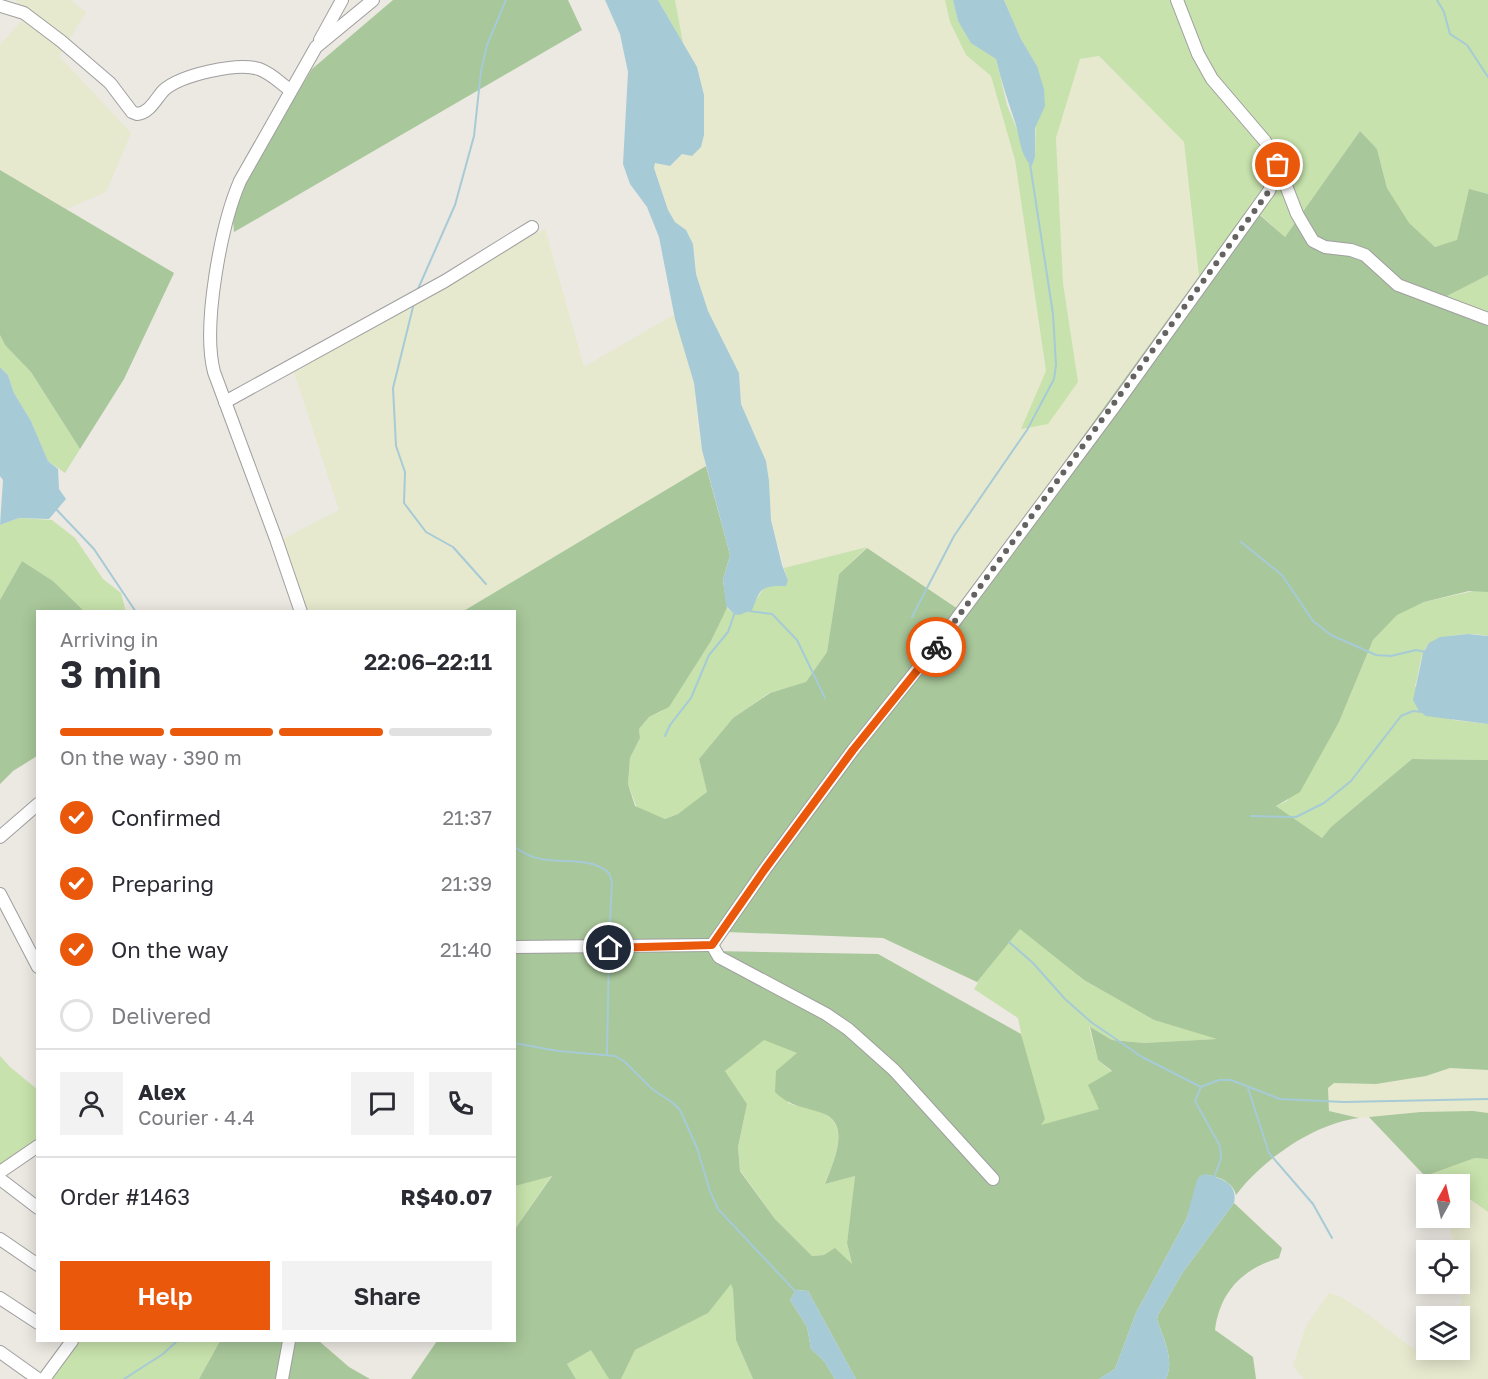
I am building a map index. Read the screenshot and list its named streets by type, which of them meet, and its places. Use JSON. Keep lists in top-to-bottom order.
{
  "north": "top",
  "page": {
    "heading": ["3 min", "Arriving in", "22:06–22:11"],
    "panel": [
      "Alex",
      "Courier · 4.4",
      "Order #1463",
      "R$40.07"
    ],
    "bar": "On the way · 390 m",
    "list": [
      ["Confirmed", "21:37"],
      ["Preparing", "21:39"],
      ["On the way", "21:40"],
      "Delivered"
    ],
    "buttons": ["Help", "Share"]
  }
}
